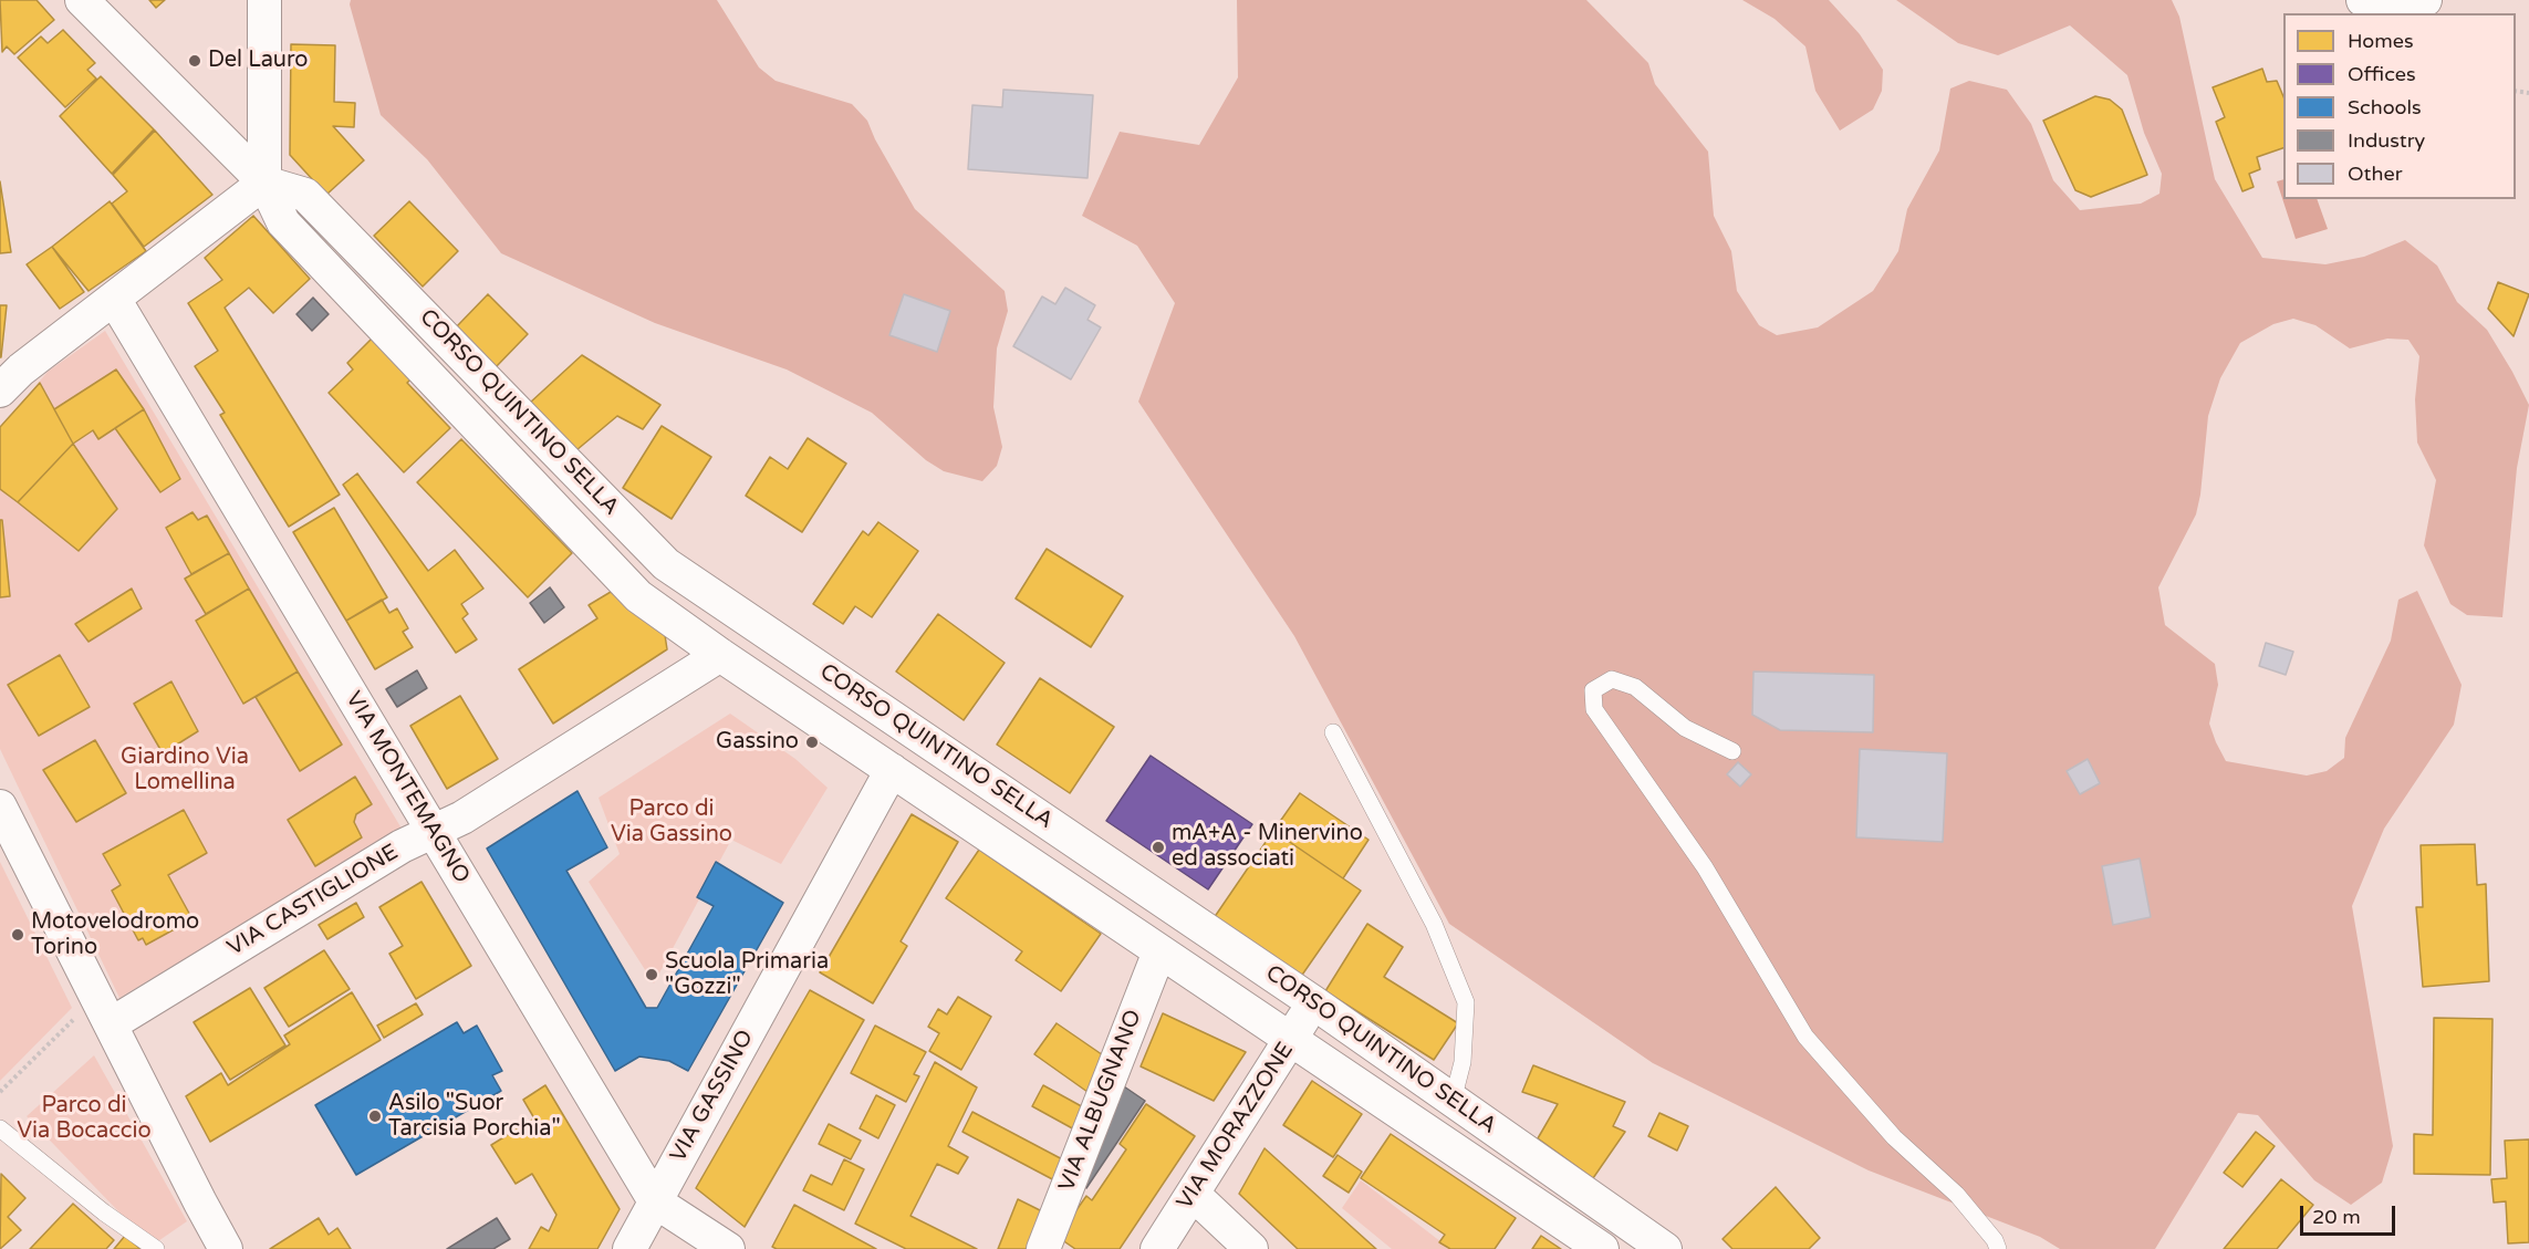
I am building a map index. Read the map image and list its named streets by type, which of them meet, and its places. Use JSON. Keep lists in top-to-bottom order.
{
  "streets": {
    "street": [
      "CORSO QUINTINO SELLA",
      "VIA MONTEMAGNO",
      "VIA CASTIGLIONE",
      "VIA GASSINO",
      "VIA ALBUGNANO",
      "VIA MORAZZONE"
    ]
  },
  "crossings": [
    ["CORSO QUINTINO SELLA", "VIA CASTIGLIONE"],
    ["CORSO QUINTINO SELLA", "VIA GASSINO"],
    ["CORSO QUINTINO SELLA", "VIA ALBUGNANO"],
    ["CORSO QUINTINO SELLA", "VIA MORAZZONE"],
    ["VIA MONTEMAGNO", "VIA CASTIGLIONE"],
    ["VIA MONTEMAGNO", "VIA GASSINO"]
  ],
  "parks": ["Giardino Via Lomellina", "Parco di Via Gassino", "Parco di Via Bocaccio"],
  "places": [
    "Del Lauro",
    "Gassino",
    "mA+A - Minervino ed associati",
    "Motovelodromo Torino",
    "Scuola Primaria \"Gozzi\"",
    "Asilo \"Suor Tarcisia Porchia\""
  ],
  "legend": [
    "Homes",
    "Offices",
    "Schools",
    "Industry",
    "Other"
  ],
  "scale_bar": "20 m"
}
